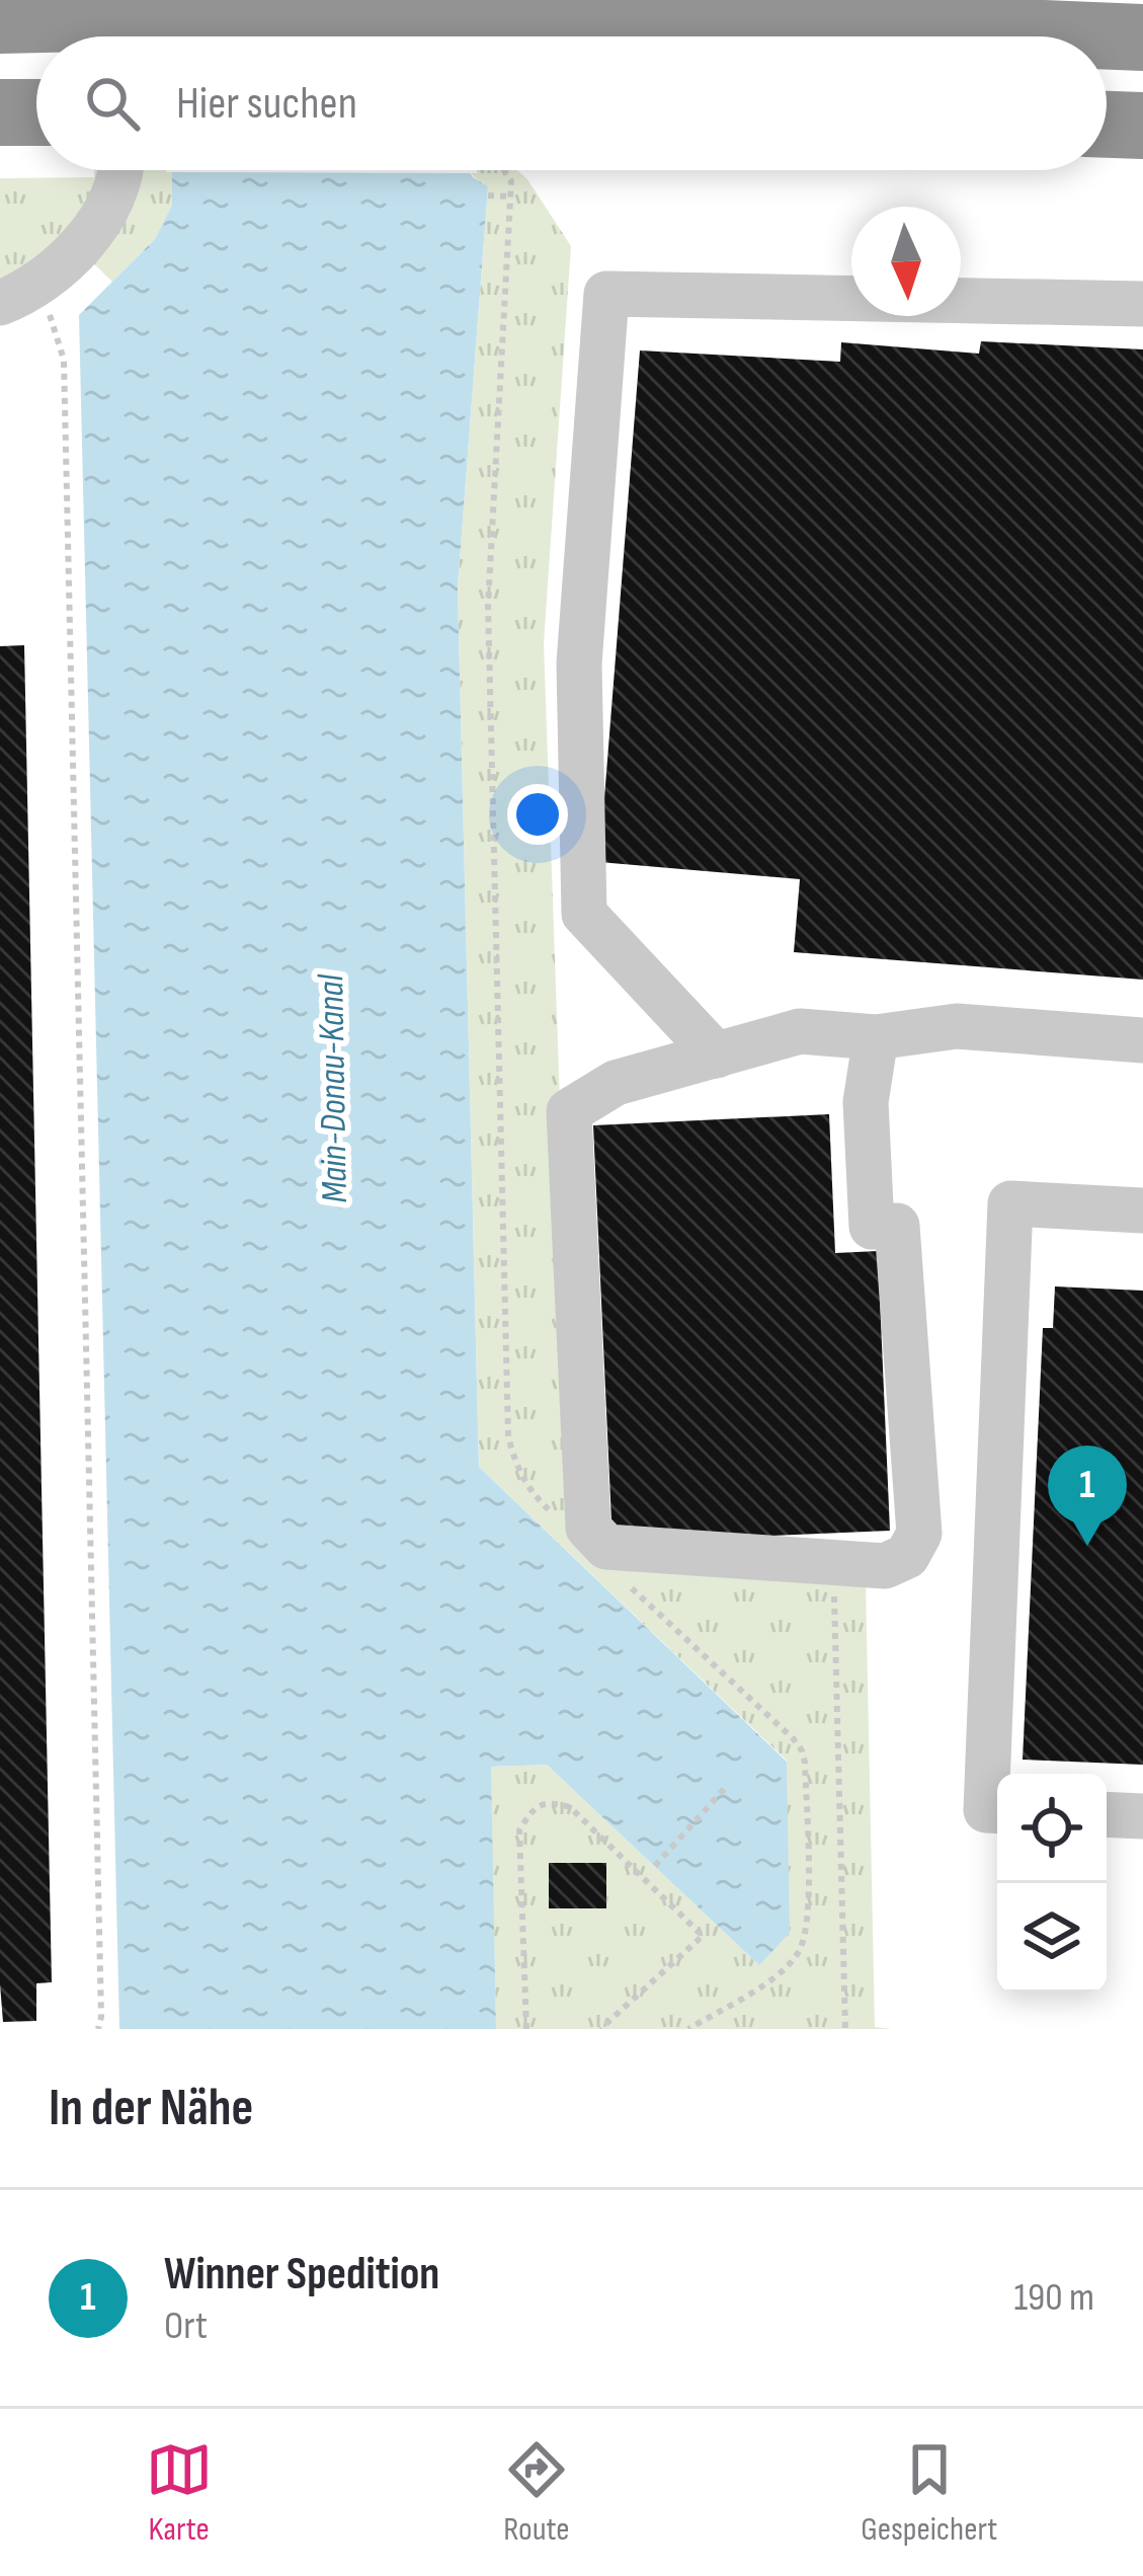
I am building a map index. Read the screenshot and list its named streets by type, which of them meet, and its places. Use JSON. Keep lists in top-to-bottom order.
{
  "water": ["Main-Donau-Kanal"],
  "north": "bottom",
  "page": {
    "search": "Hier suchen",
    "pins": "1",
    "heading": "In der Nähe",
    "list": [
      {
        "mark": "1",
        "name": "Winner Spedition",
        "note": "Ort",
        "value": "190 m"
      }
    ],
    "nav": ["Karte", "Route", "Gespeichert"]
  }
}
